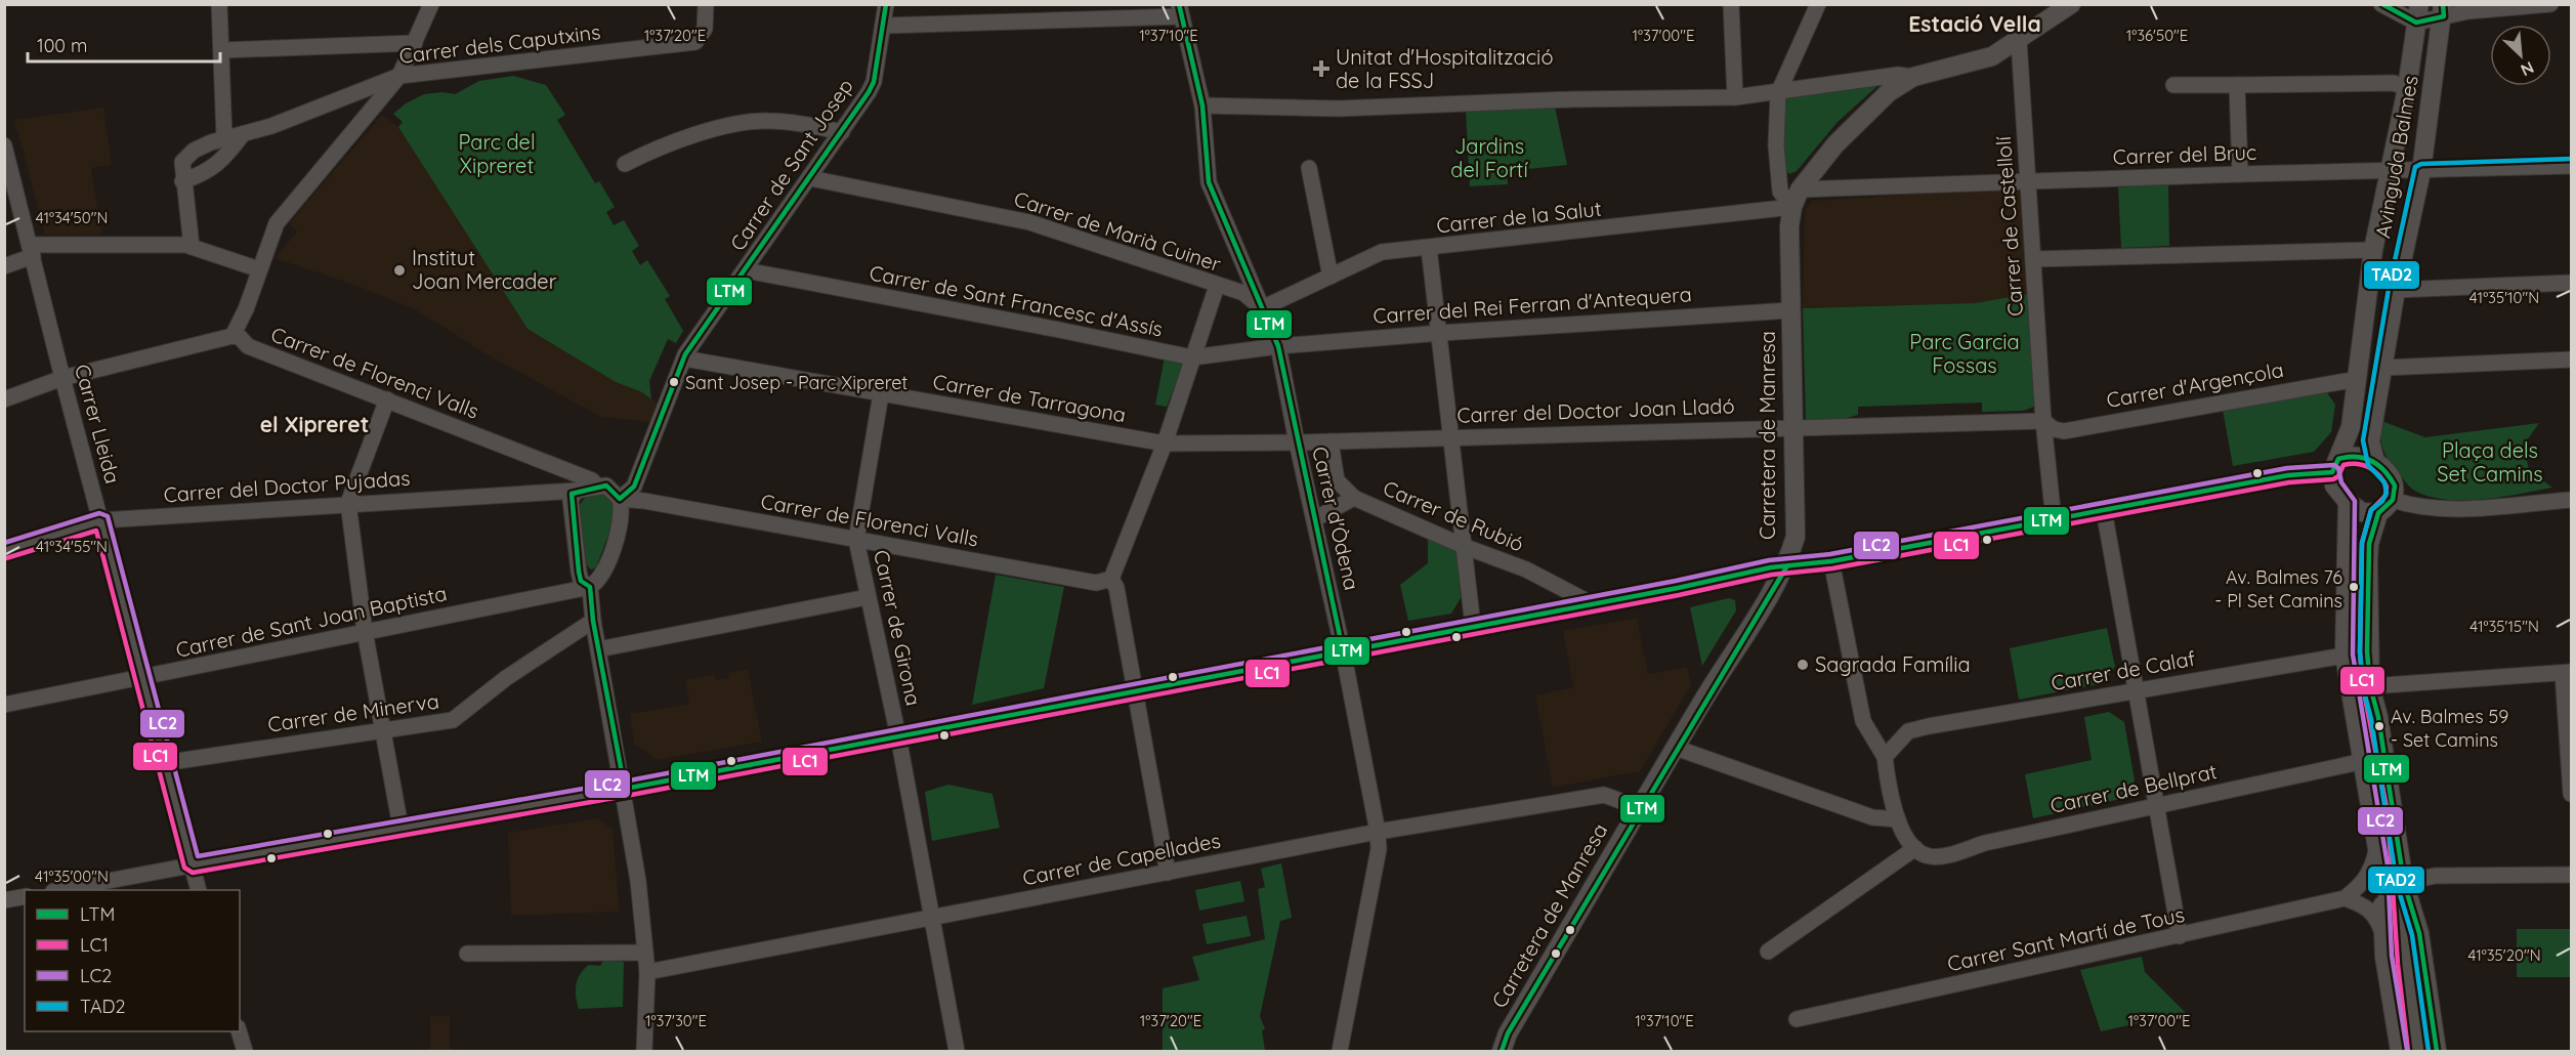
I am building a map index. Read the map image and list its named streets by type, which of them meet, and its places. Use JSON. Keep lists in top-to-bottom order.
{
  "streets": {
    "street": [
      "Carrer dels Caputxins",
      "Carrer del Bruc",
      "Avinguda Balmes",
      "Carrer de Sant Josep",
      "Carrer de la Salut",
      "Carrer de Castellolí",
      "Carrer de Marià Cuiner",
      "Carrer de Sant Francesc d'Assís",
      "Carrer del Rei Ferran d'Antequera",
      "Carrer de Florenci Valls",
      "Carrer d'Argençola",
      "Carrer de Tarragona",
      "Carrer del Doctor Joan Lladó",
      "Carrer Lleida",
      "Carretera de Manresa",
      "Carrer del Doctor Pujadas",
      "Carrer de Rubió",
      "Carrer d'Òdena",
      "Carrer de Sant Joan Baptista",
      "Carrer de Girona",
      "Carrer de Calaf",
      "Carrer de Minerva",
      "Carrer de Bellprat",
      "Carrer de Capellades",
      "Carrer Sant Martí de Tous"
    ]
  },
  "crossings": [
    ["Carrer del Bruc", "Avinguda Balmes"],
    ["Carrer del Bruc", "Carrer de Castellolí"],
    ["Carrer del Bruc", "Carretera de Manresa"],
    ["Avinguda Balmes", "Carrer d'Argençola"],
    ["Carrer de Sant Josep", "Carrer de Marià Cuiner"],
    ["Carrer de Sant Josep", "Carrer de Sant Francesc d'Assís"],
    ["Carrer de Sant Josep", "Carrer de Florenci Valls"],
    ["Carrer de Sant Josep", "Carrer de Tarragona"],
    ["Carrer de la Salut", "Carrer de Marià Cuiner"],
    ["Carrer de la Salut", "Carretera de Manresa"],
    ["Carrer de la Salut", "Carrer d'Òdena"],
    ["Carrer de Castellolí", "Carrer d'Argençola"],
    ["Carrer de Castellolí", "Carrer del Doctor Joan Lladó"],
    ["Carrer de Castellolí", "Carretera de Manresa"],
    ["Carrer de Marià Cuiner", "Carrer d'Òdena"],
    ["Carrer de Sant Francesc d'Assís", "Carrer del Rei Ferran d'Antequera"],
    ["Carrer de Sant Francesc d'Assís", "Carrer d'Òdena"],
    ["Carrer del Rei Ferran d'Antequera", "Carretera de Manresa"],
    ["Carrer del Rei Ferran d'Antequera", "Carrer d'Òdena"],
    ["Carrer de Florenci Valls", "Carrer del Doctor Pujadas"],
    ["Carrer de Florenci Valls", "Carrer de Girona"],
    ["Carrer d'Argençola", "Carrer del Doctor Joan Lladó"],
    ["Carrer de Tarragona", "Carrer del Doctor Joan Lladó"],
    ["Carrer de Tarragona", "Carrer d'Òdena"],
    ["Carrer de Tarragona", "Carrer de Girona"],
    ["Carrer del Doctor Joan Lladó", "Carretera de Manresa"],
    ["Carrer del Doctor Joan Lladó", "Carrer de Rubió"],
    ["Carrer del Doctor Joan Lladó", "Carrer d'Òdena"],
    ["Carrer Lleida", "Carrer del Doctor Pujadas"],
    ["Carrer Lleida", "Carrer de Sant Joan Baptista"],
    ["Carrer Lleida", "Carrer de Minerva"],
    ["Carretera de Manresa", "Carrer de Capellades"],
    ["Carrer d'Òdena", "Carrer de Capellades"],
    ["Carrer de Girona", "Carrer de Capellades"]
  ],
  "districts": ["Estació Vella", "el Xipreret"],
  "parks": [
    "Parc del Xipreret",
    "Jardins del Fortí",
    "Parc Garcia Fossas",
    "Plaça dels Set Camins"
  ],
  "places": {
    "health": ["Unitat d'Hospitalització de la FSSJ"],
    "other": [
      "Institut Joan Mercader",
      "Sant Josep - Parc Xipreret",
      "Av. Balmes 76 - Pl Set Camins",
      "Sagrada Família",
      "Av. Balmes 59 - Set Camins"
    ]
  },
  "lines": [
    "transit line LTM",
    "transit line TAD2",
    "transit line LC1",
    "transit line LC2"
  ],
  "legend": [
    "LTM",
    "LC1",
    "LC2",
    "TAD2"
  ],
  "scale_bar": "100 m",
  "north": "bottom right",
  "coordinates": [
    "1°37'20\"E",
    "1°37'10\"E",
    "1°37'00\"E",
    "1°36'50\"E",
    "41°34'50\"N",
    "41°35'10\"N",
    "41°34'55\"N",
    "41°35'15\"N",
    "41°35'00\"N",
    "41°35'20\"N",
    "1°37'30\"E"
  ]
}
